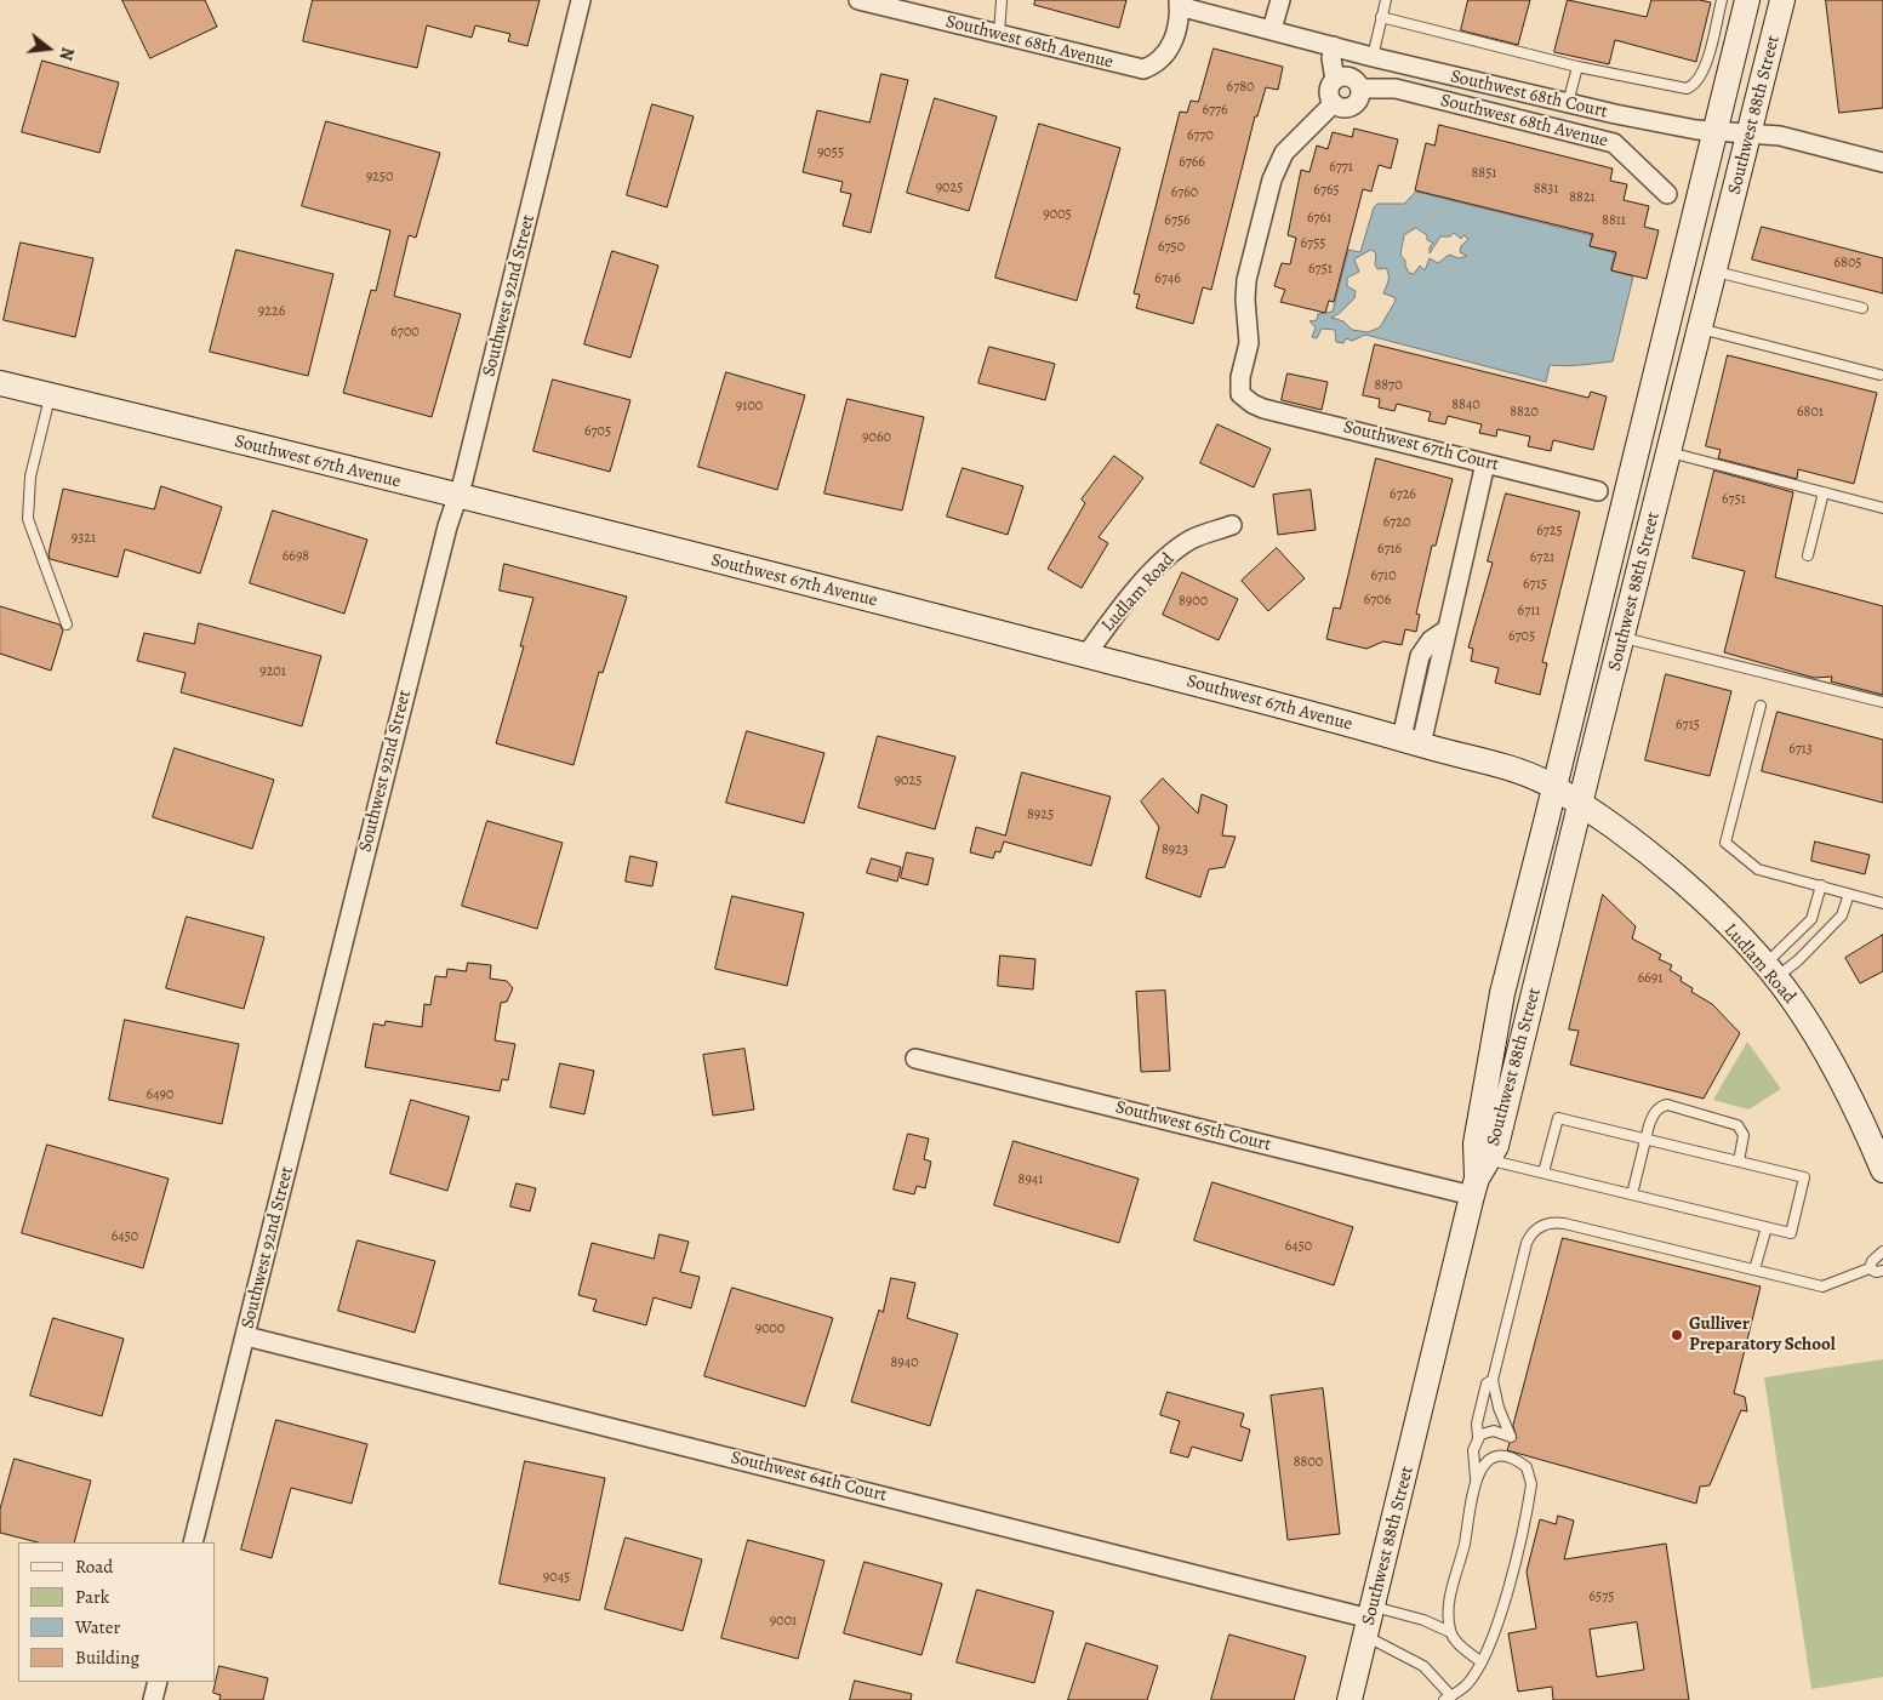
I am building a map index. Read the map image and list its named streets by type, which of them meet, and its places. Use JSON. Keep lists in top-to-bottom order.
{
  "streets": {
    "street": [
      "Southwest 68th Avenue",
      "Southwest 68th Court",
      "Southwest 88th Street",
      "Southwest 92nd Street",
      "Southwest 67th Court",
      "Southwest 67th Avenue",
      "Ludlam Road",
      "Southwest 65th Court",
      "Southwest 64th Court"
    ]
  },
  "crossings": [
    ["Southwest 68th Avenue", "Southwest 68th Court"],
    ["Southwest 68th Avenue", "Southwest 67th Court"],
    ["Southwest 68th Court", "Southwest 88th Street"],
    ["Southwest 88th Street", "Southwest 67th Avenue"],
    ["Southwest 88th Street", "Ludlam Road"],
    ["Southwest 88th Street", "Southwest 65th Court"],
    ["Southwest 88th Street", "Southwest 64th Court"],
    ["Southwest 92nd Street", "Southwest 67th Avenue"],
    ["Southwest 92nd Street", "Southwest 64th Court"],
    ["Southwest 67th Avenue", "Ludlam Road"]
  ],
  "places": ["Gulliver Preparatory School"],
  "house_numbers": [
    "6780",
    "6776",
    "6770",
    "9055",
    "6766",
    "6771",
    "8851",
    "9250",
    "9025",
    "8831",
    "6765",
    "6760",
    "8821",
    "9005",
    "6761",
    "6756",
    "8811",
    "6755",
    "6750",
    "6805",
    "6751",
    "6746",
    "9226",
    "6700",
    "8870",
    "8840",
    "9100",
    "8820",
    "6801",
    "6705",
    "9060",
    "6726",
    "6751",
    "6720",
    "6725",
    "9321",
    "6716",
    "6698",
    "6721",
    "6710",
    "6715",
    "6706",
    "8900",
    "6711",
    "6705",
    "9201",
    "6715",
    "6713",
    "9025",
    "8925",
    "8923",
    "6691",
    "6490",
    "8941",
    "6450",
    "6450",
    "9000",
    "8940",
    "8800",
    "9045",
    "6575",
    "9001"
  ],
  "legend": [
    "Road",
    "Park",
    "Water",
    "Building"
  ],
  "north": "right"
}
